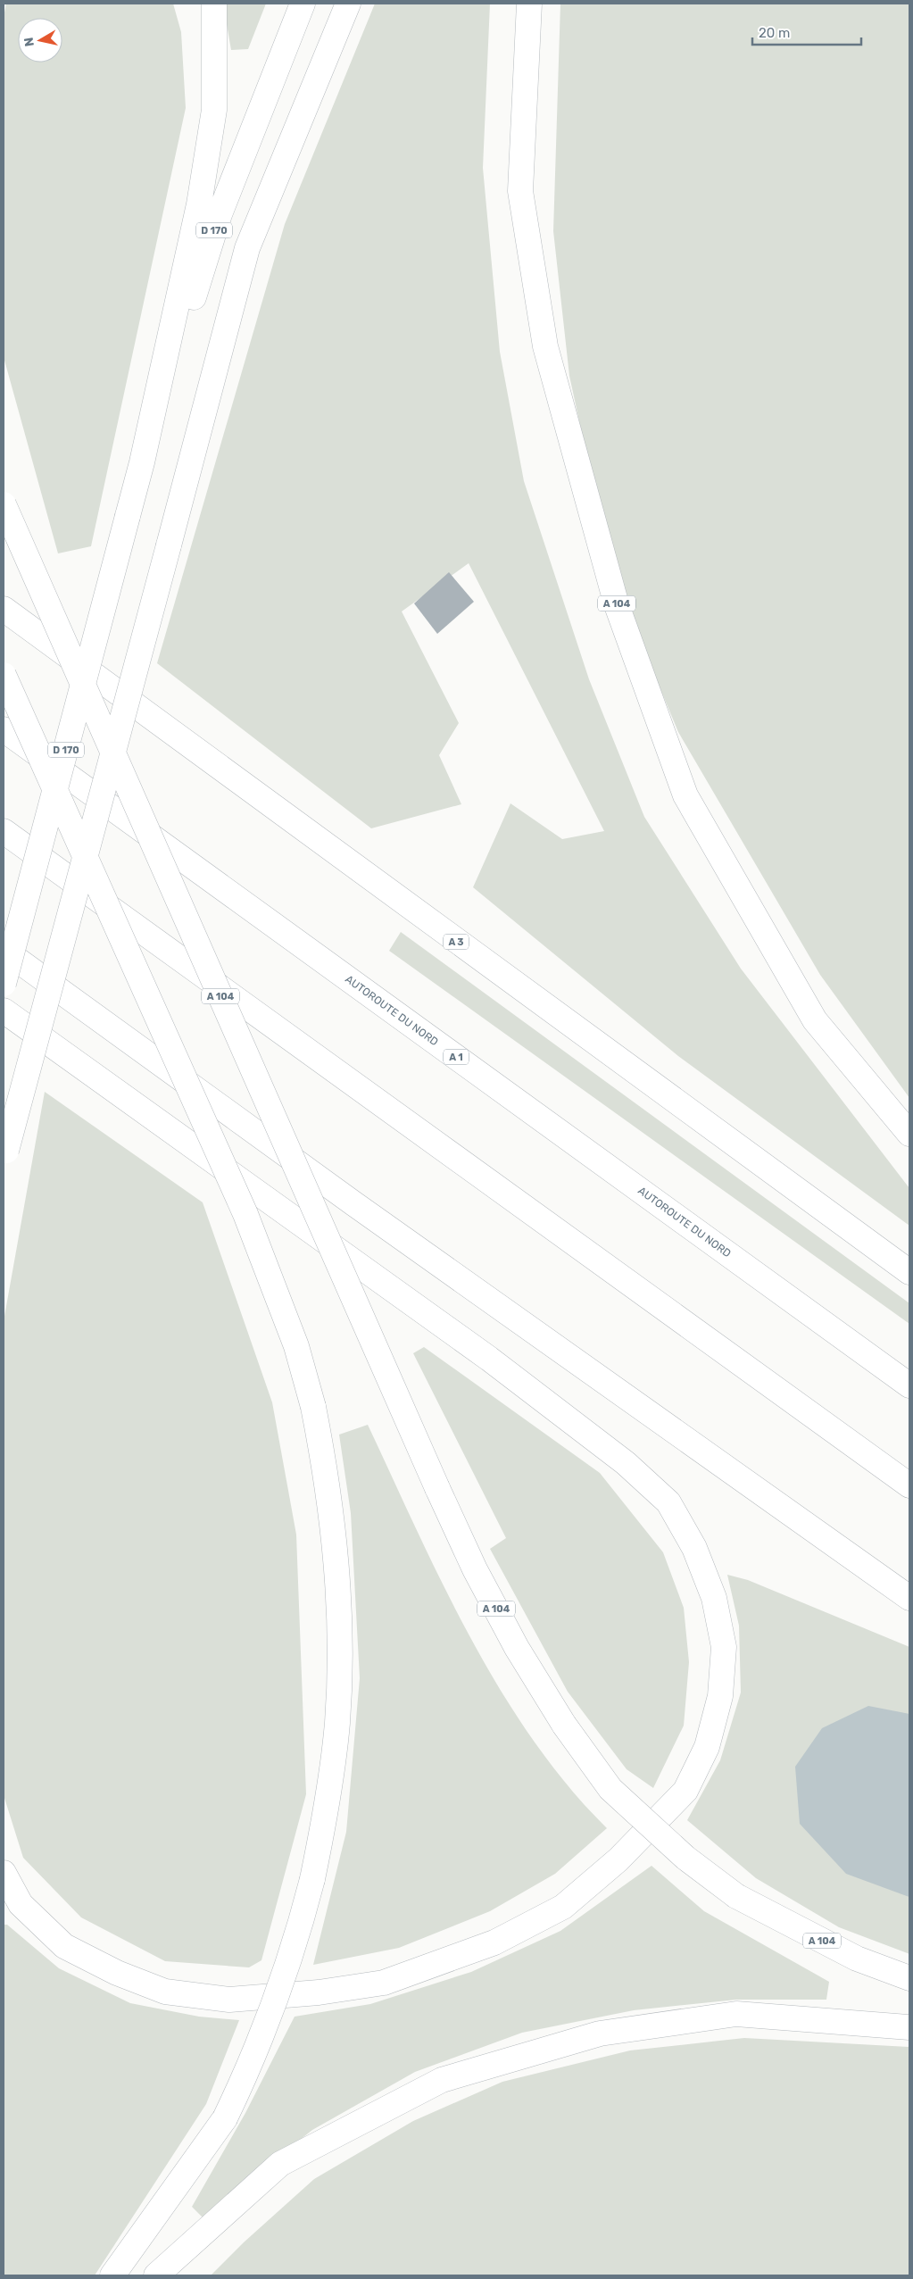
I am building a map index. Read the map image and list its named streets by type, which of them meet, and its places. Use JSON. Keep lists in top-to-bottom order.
{
  "streets": {
    "highway": [
      "D 170",
      "A 104",
      "A 3",
      "AUTOROUTE DU NORD",
      "A 1"
    ]
  },
  "scale_bar": "20 m",
  "north": "left"
}
